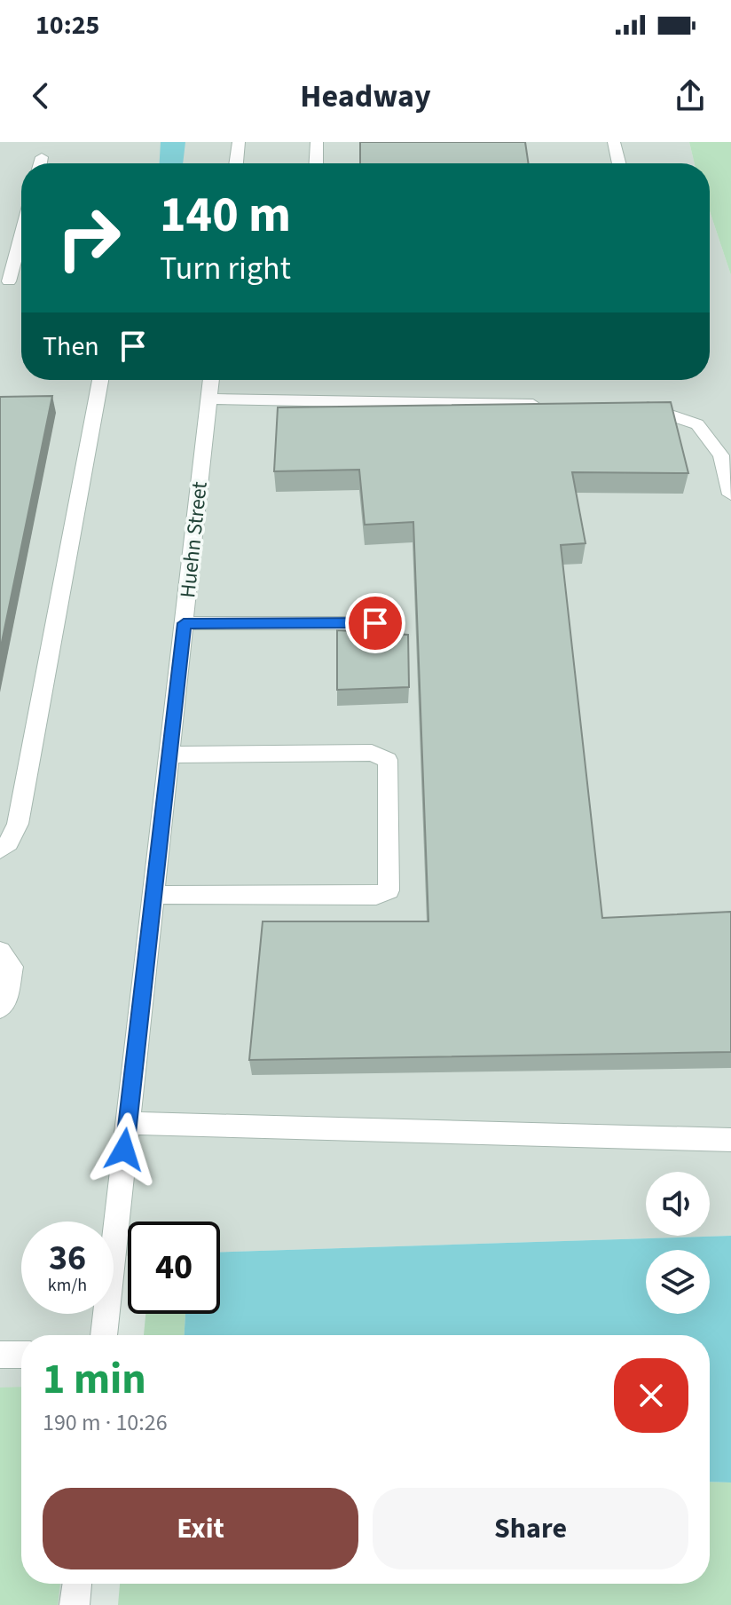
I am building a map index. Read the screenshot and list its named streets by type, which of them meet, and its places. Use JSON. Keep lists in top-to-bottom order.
{
  "streets": {
    "street": ["Huehn Street"]
  },
  "page": {
    "status": "10:25",
    "header": "Headway",
    "turn": ["140 m", "Turn right"],
    "then": "Then",
    "speed": "36 km/h",
    "limit": "40",
    "heading": ["1 min", "190 m · 10:26"],
    "buttons": ["Exit", "Share"]
  }
}
